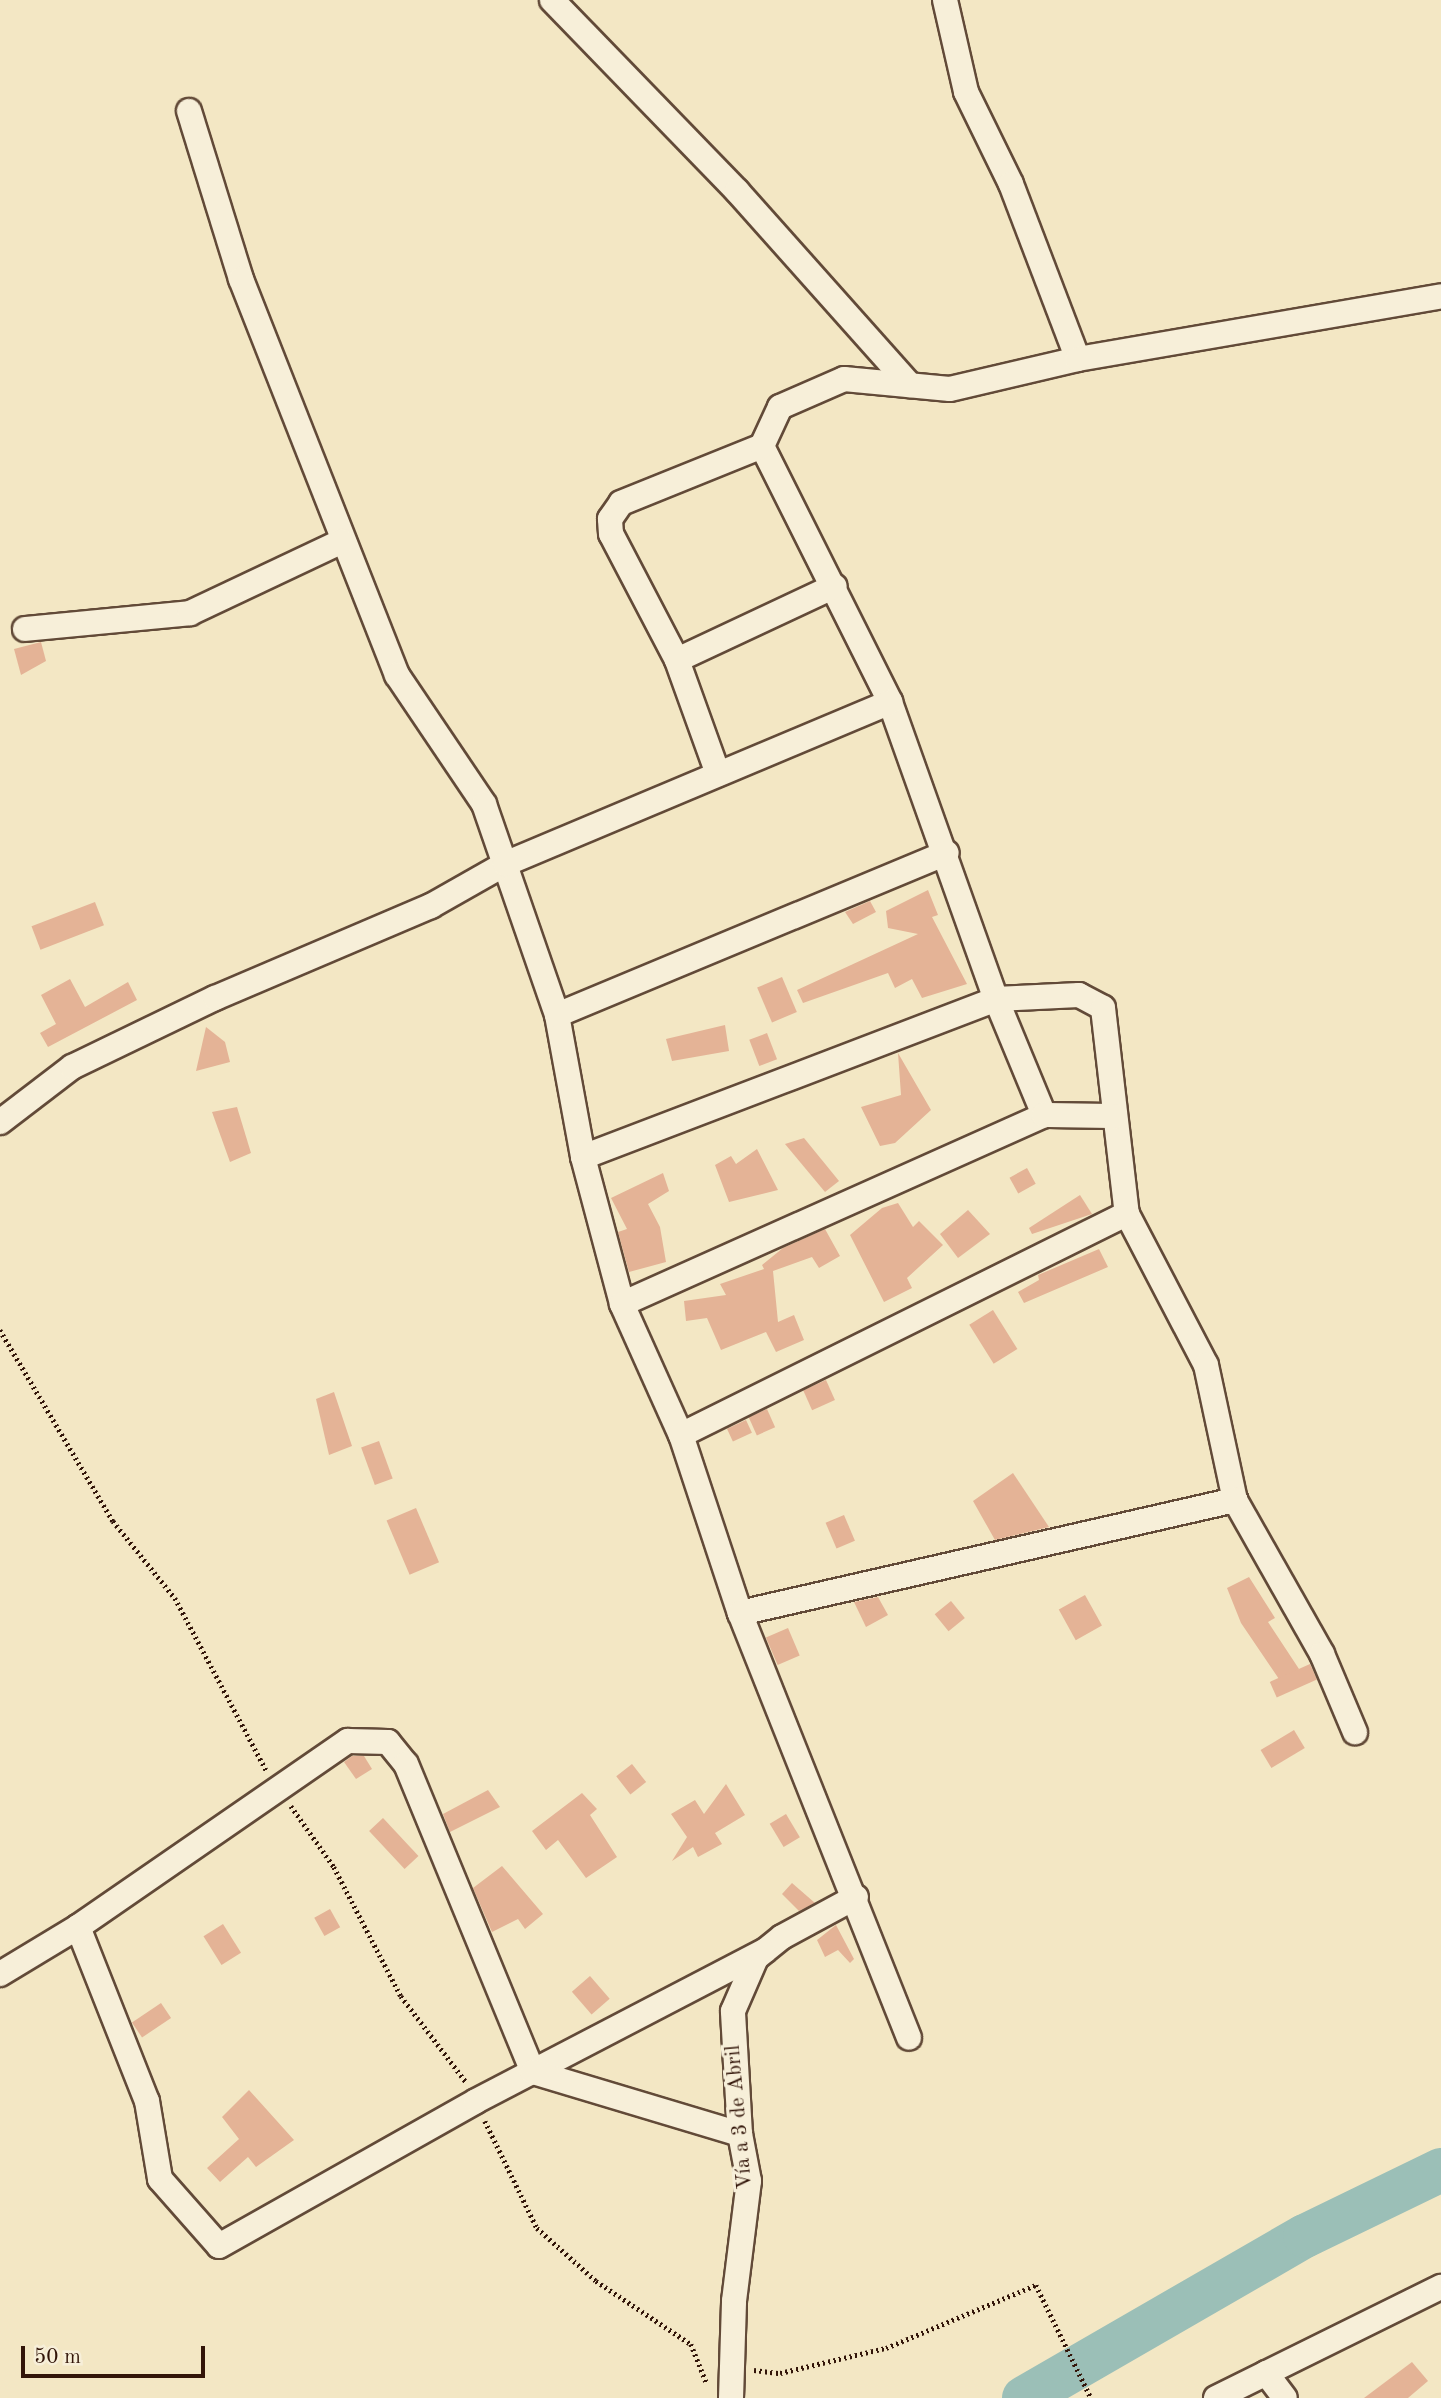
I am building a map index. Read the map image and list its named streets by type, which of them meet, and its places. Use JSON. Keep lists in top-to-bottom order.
{
  "streets": {
    "street": ["Vía a 3 de Abril"]
  },
  "scale_bar": "50 m"
}
